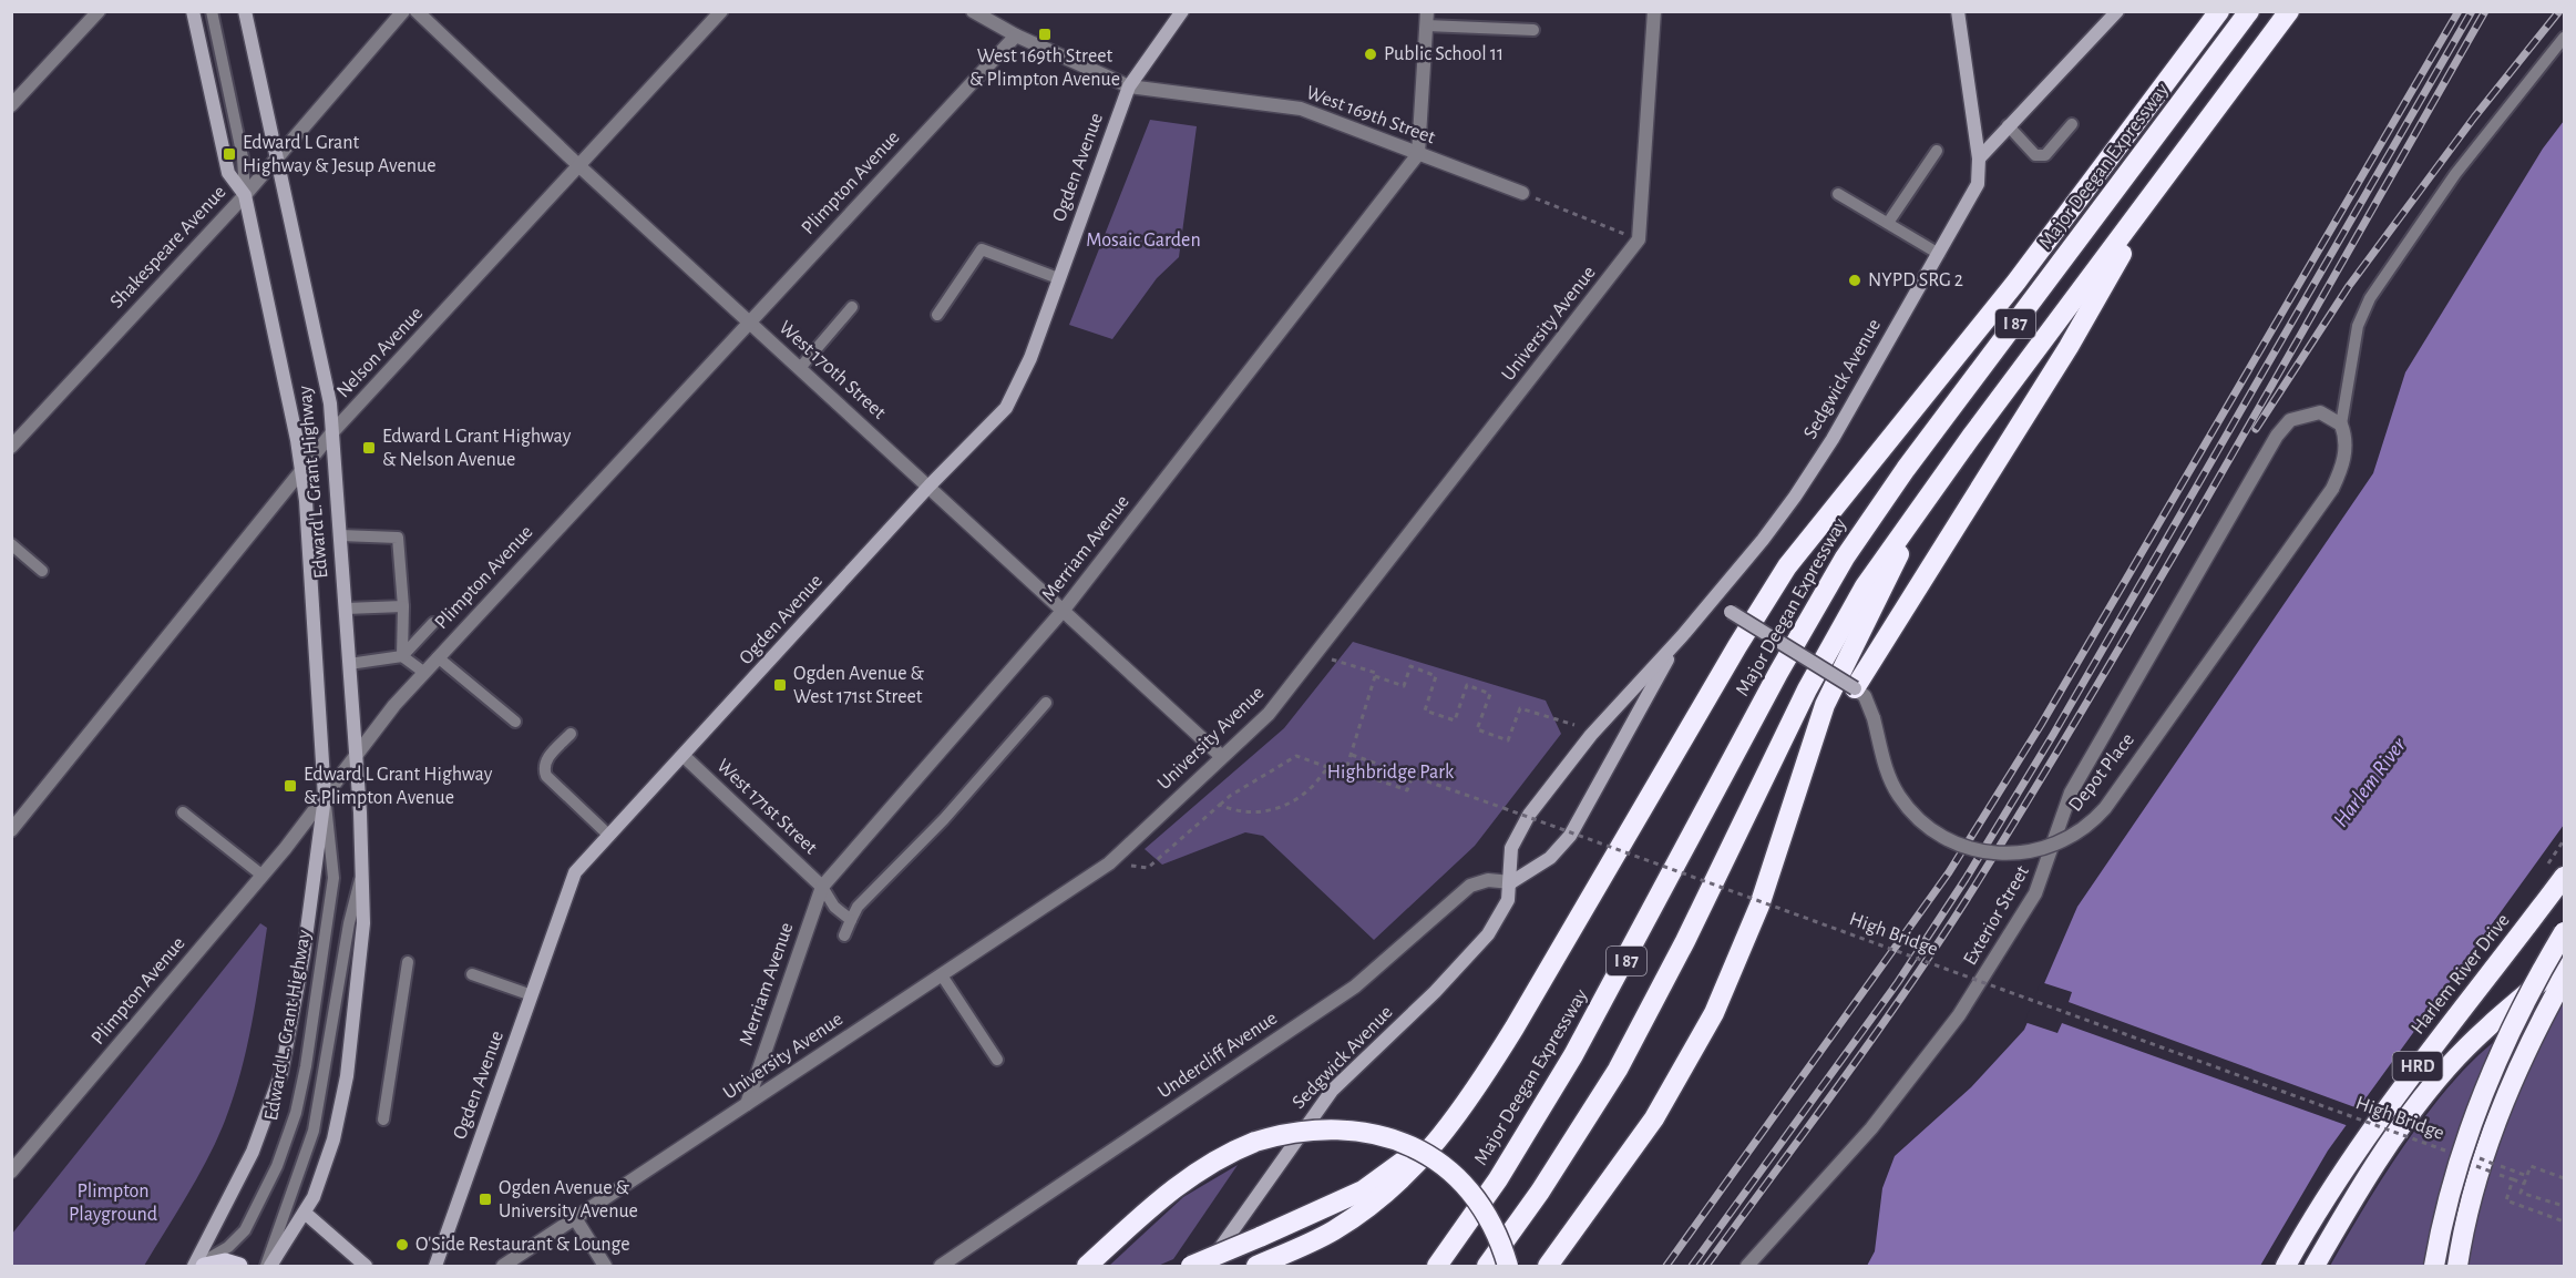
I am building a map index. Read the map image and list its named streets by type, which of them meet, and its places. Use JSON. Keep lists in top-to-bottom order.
{
  "streets": {
    "highway": [
      "Major Deegan Expressway",
      "I 87",
      "Harlem River Drive",
      "HRD"
    ],
    "main road": [
      "Ogden Avenue",
      "Sedgwick Avenue",
      "Edward L. Grant Highway",
      "Depot Place"
    ],
    "street": [
      "West 169th Street",
      "Plimpton Avenue",
      "Shakespeare Avenue",
      "University Avenue",
      "Nelson Avenue",
      "West 170th Street",
      "Merriam Avenue",
      "West 171st Street",
      "Exterior Street",
      "Undercliff Avenue"
    ],
    "path": ["High Bridge"]
  },
  "crossings": [
    ["West 169th Street", "Ogden Avenue"],
    ["West 169th Street", "Plimpton Avenue"],
    ["West 169th Street", "Merriam Avenue"],
    ["Ogden Avenue", "West 170th Street"],
    ["Ogden Avenue", "West 171st Street"],
    ["Plimpton Avenue", "West 170th Street"],
    ["Plimpton Avenue", "Edward L. Grant Highway"],
    ["Shakespeare Avenue", "Edward L. Grant Highway"],
    ["University Avenue", "West 170th Street"],
    ["University Avenue", "Merriam Avenue"],
    ["Nelson Avenue", "West 170th Street"],
    ["Nelson Avenue", "Edward L. Grant Highway"],
    ["West 170th Street", "Merriam Avenue"],
    ["Sedgwick Avenue", "Depot Place"],
    ["Sedgwick Avenue", "Undercliff Avenue"],
    ["Merriam Avenue", "West 171st Street"],
    ["Depot Place", "Exterior Street"]
  ],
  "water": ["Harlem River"],
  "parks": ["Mosaic Garden", "Highbridge Park", "Plimpton Playground"],
  "places": {
    "transit": [
      "West 169th Street & Plimpton Avenue",
      "Edward L Grant Highway & Jesup Avenue",
      "Edward L Grant Highway & Nelson Avenue",
      "Ogden Avenue & West 171st Street",
      "Edward L Grant Highway & Plimpton Avenue",
      "Ogden Avenue & University Avenue"
    ],
    "other": ["Public School 11", "NYPD SRG 2", "O'Side Restaurant & Lounge"]
  }
}
